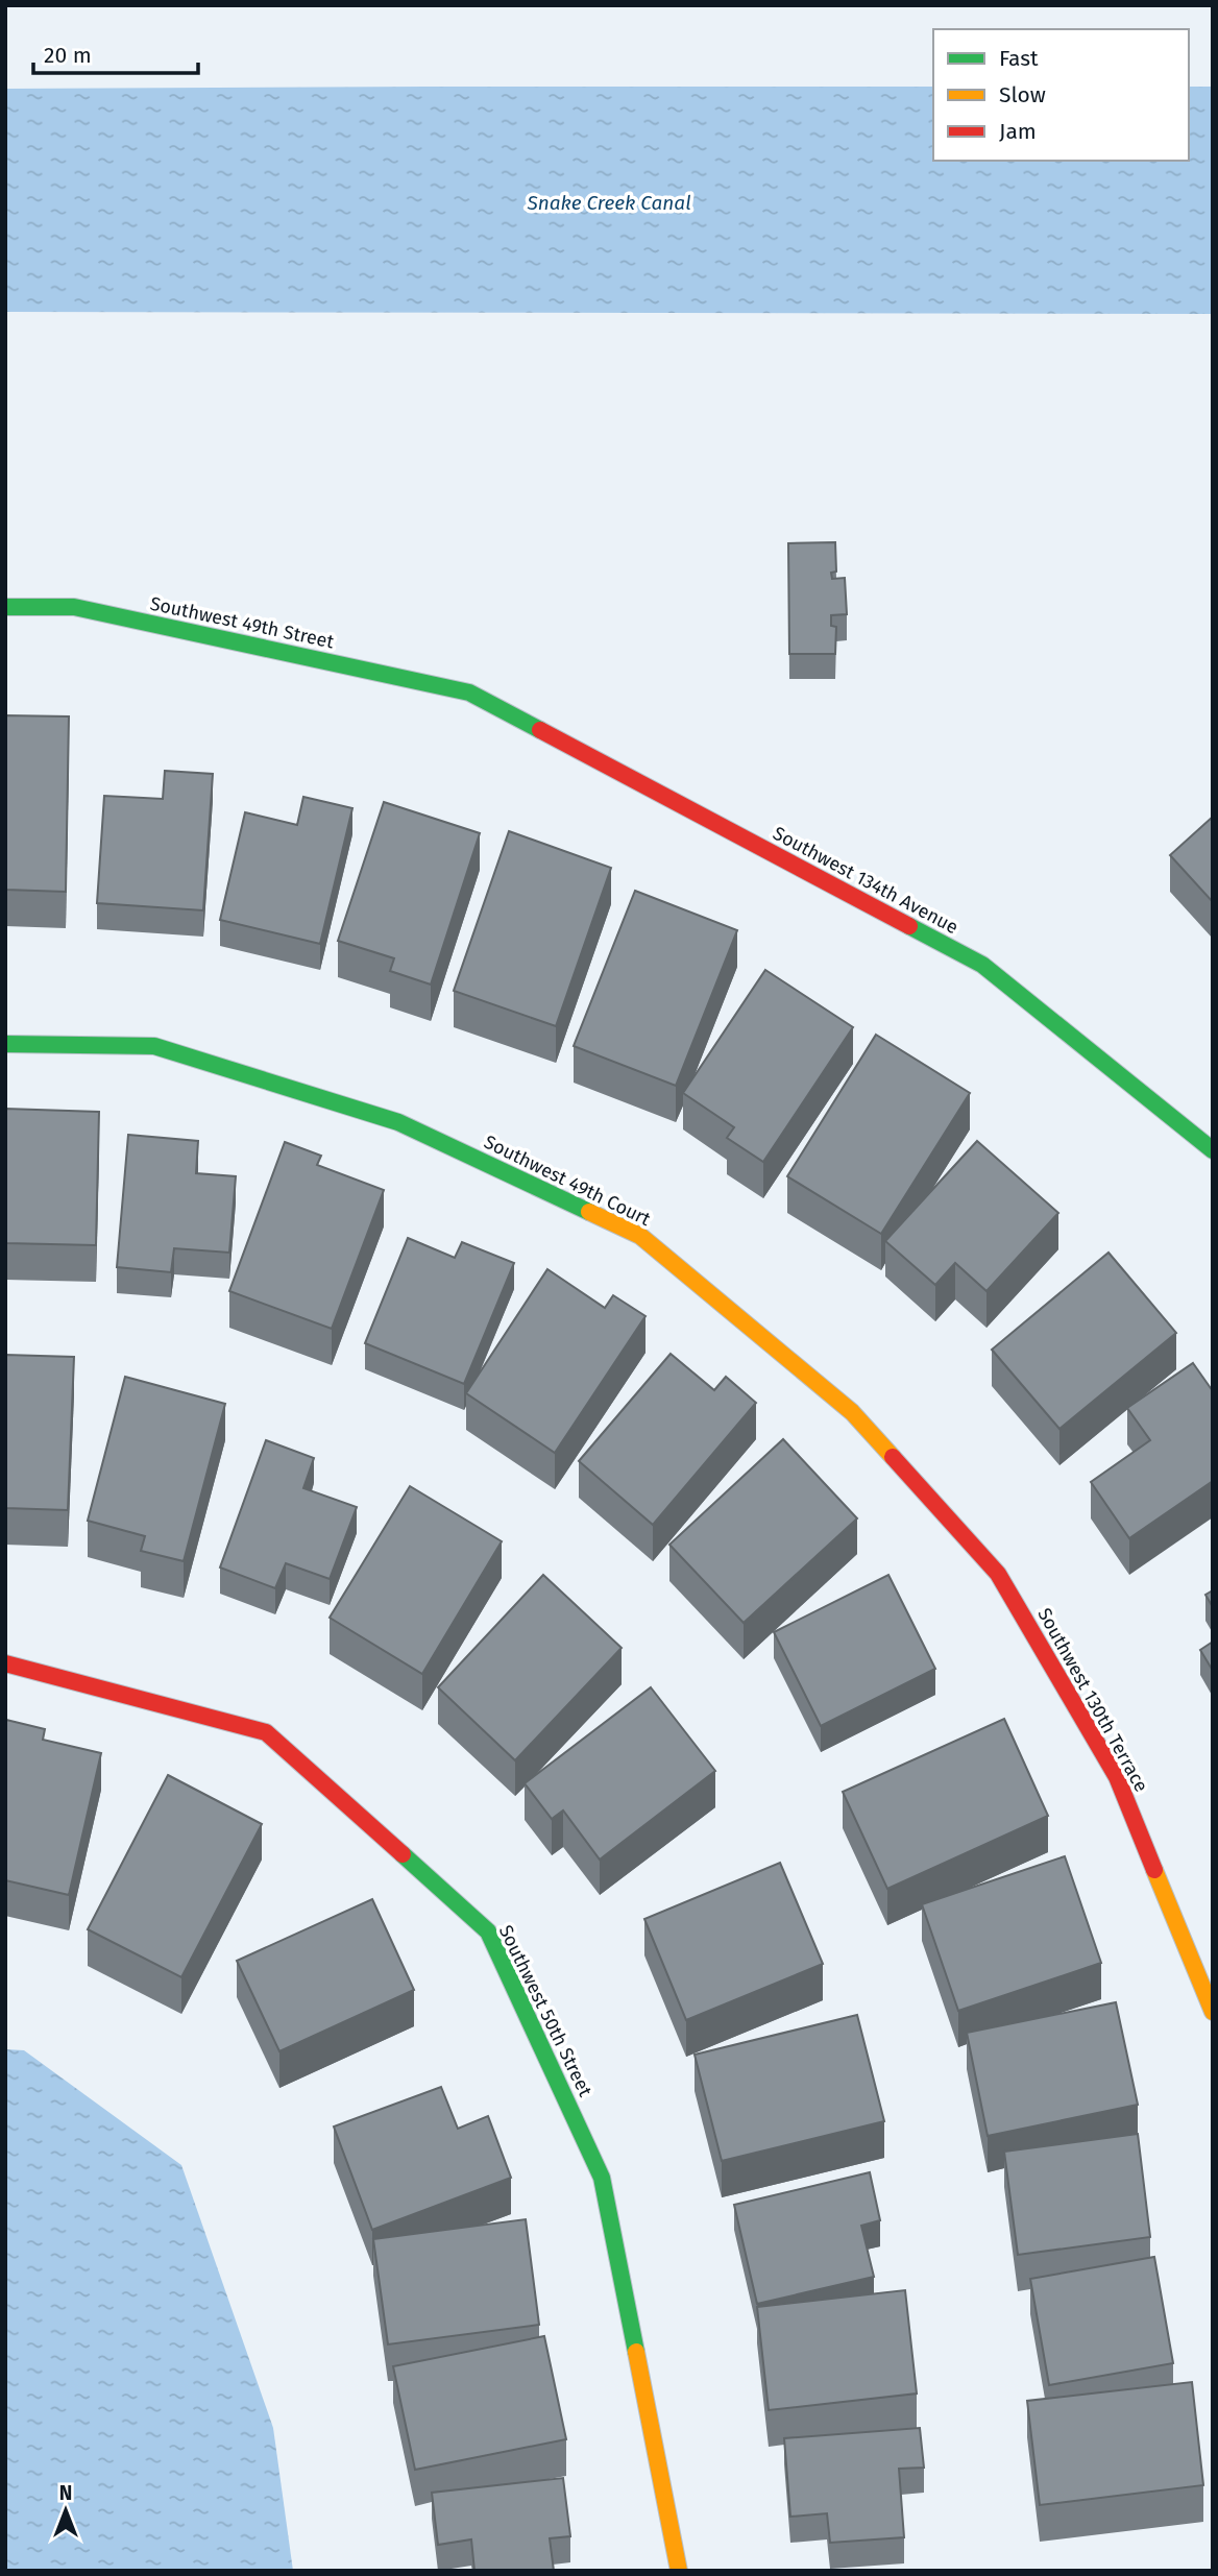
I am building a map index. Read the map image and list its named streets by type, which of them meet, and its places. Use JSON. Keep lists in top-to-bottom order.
{
  "streets": {
    "street": [
      "Southwest 49th Street",
      "Southwest 134th Avenue",
      "Southwest 49th Court",
      "Southwest 130th Terrace",
      "Southwest 50th Street"
    ]
  },
  "crossings": [
    ["Southwest 49th Street", "Southwest 134th Avenue"],
    ["Southwest 49th Court", "Southwest 130th Terrace"]
  ],
  "water": ["Snake Creek Canal"],
  "legend": ["Fast", "Slow", "Jam"],
  "scale_bar": "20 m",
  "north": "top"
}
